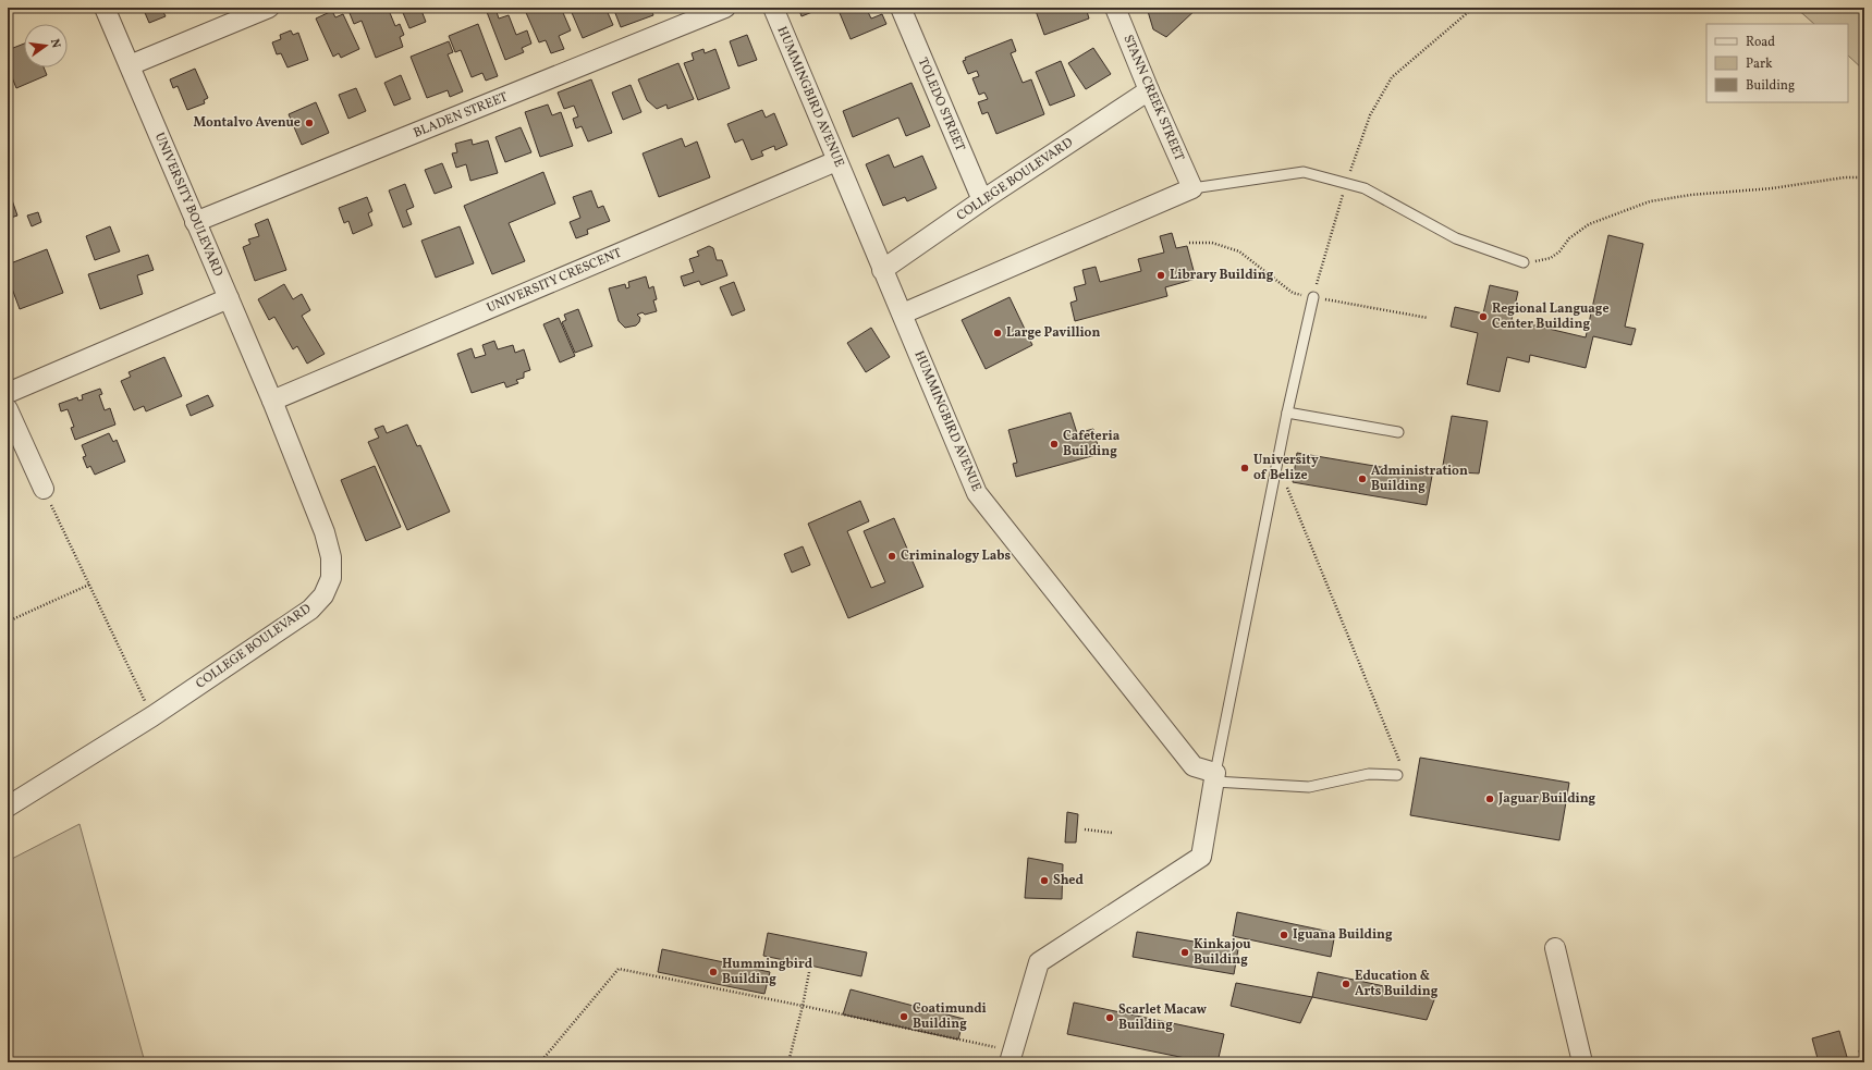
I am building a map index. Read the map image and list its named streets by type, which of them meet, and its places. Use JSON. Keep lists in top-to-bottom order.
{
  "streets": {
    "street": [
      "HUMMINGBIRD AVENUE",
      "STANN CREEK STREET",
      "TOLEDO STREET",
      "BLADEN STREET",
      "COLLEGE BOULEVARD",
      "UNIVERSITY BOULEVARD",
      "UNIVERSITY CRESCENT"
    ]
  },
  "crossings": [
    ["HUMMINGBIRD AVENUE", "COLLEGE BOULEVARD"],
    ["HUMMINGBIRD AVENUE", "UNIVERSITY CRESCENT"],
    ["STANN CREEK STREET", "COLLEGE BOULEVARD"],
    ["TOLEDO STREET", "COLLEGE BOULEVARD"],
    ["BLADEN STREET", "UNIVERSITY BOULEVARD"],
    ["COLLEGE BOULEVARD", "UNIVERSITY BOULEVARD"],
    ["COLLEGE BOULEVARD", "UNIVERSITY CRESCENT"],
    ["UNIVERSITY BOULEVARD", "UNIVERSITY CRESCENT"]
  ],
  "places": [
    "Montalvo Avenue",
    "Library Building",
    "Regional Language Center Building",
    "Large Pavillion",
    "Cafeteria Building",
    "University of Belize",
    "Administration Building",
    "Criminalogy Labs",
    "Jaguar Building",
    "Shed",
    "Iguana Building",
    "Kinkajou Building",
    "Hummingbird Building",
    "Education & Arts Building",
    "Coatimundi Building",
    "Scarlet Macaw Building"
  ],
  "legend": ["Road", "Park", "Building"],
  "north": "right"
}
